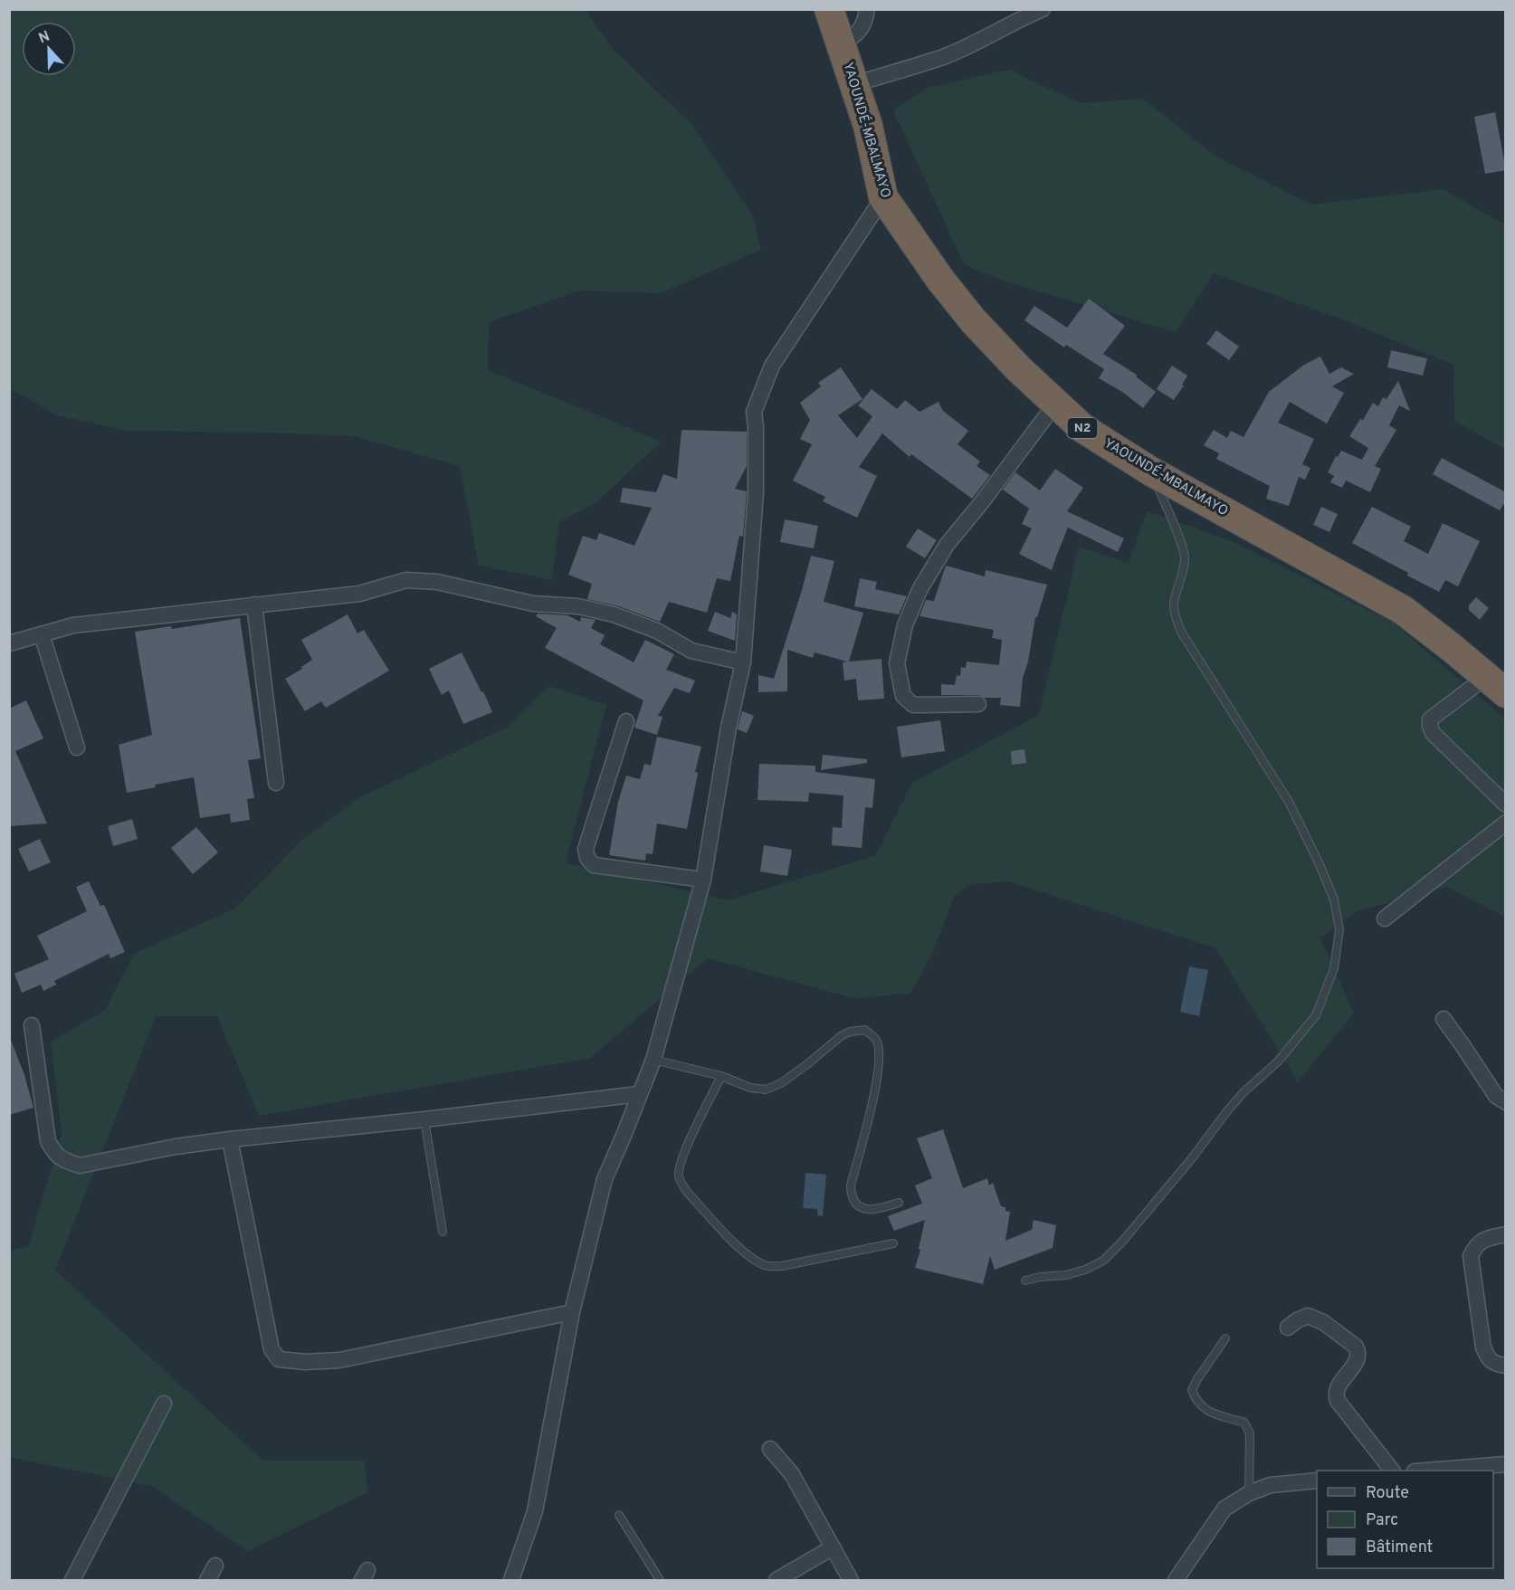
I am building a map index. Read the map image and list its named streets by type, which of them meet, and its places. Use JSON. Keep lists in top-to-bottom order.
{
  "streets": {
    "highway": ["YAOUNDÉ-MBALMAYO", "N2"]
  },
  "legend": ["Route", "Parc", "Bâtiment"],
  "north": "top"
}
